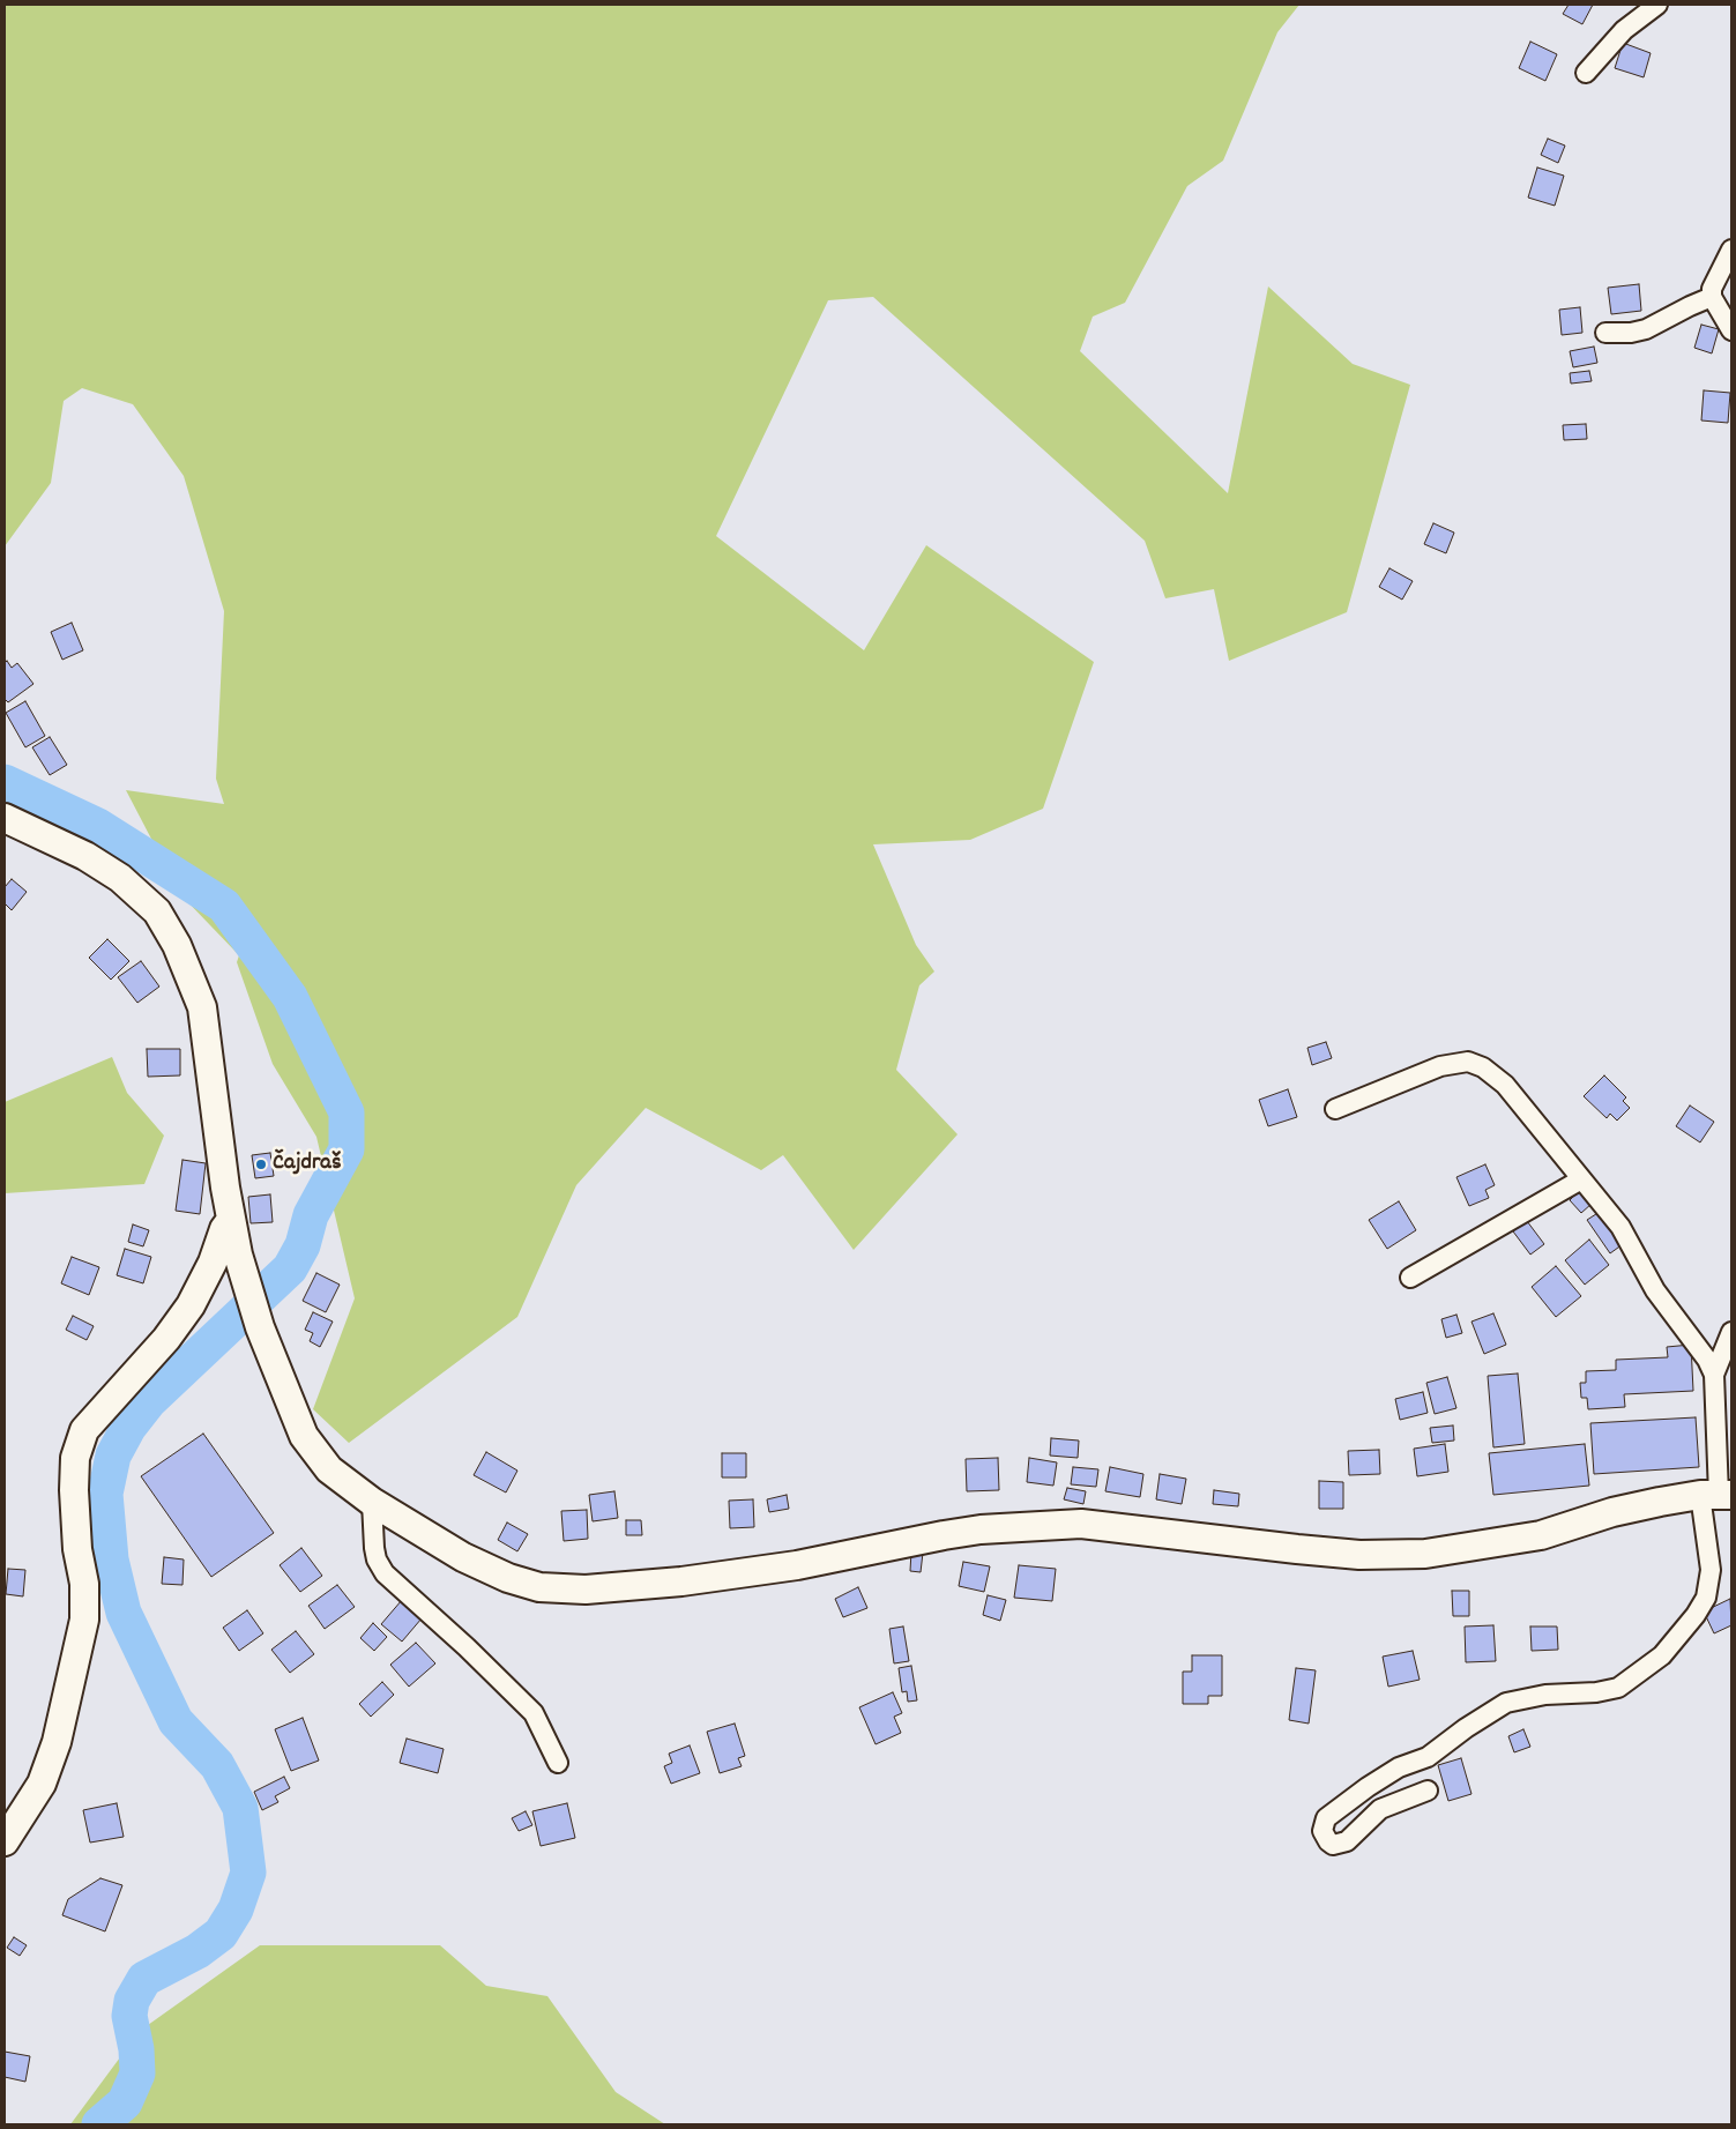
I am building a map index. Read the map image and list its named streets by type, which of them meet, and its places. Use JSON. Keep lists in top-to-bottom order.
{
  "places": ["Čajdraš"]
}
